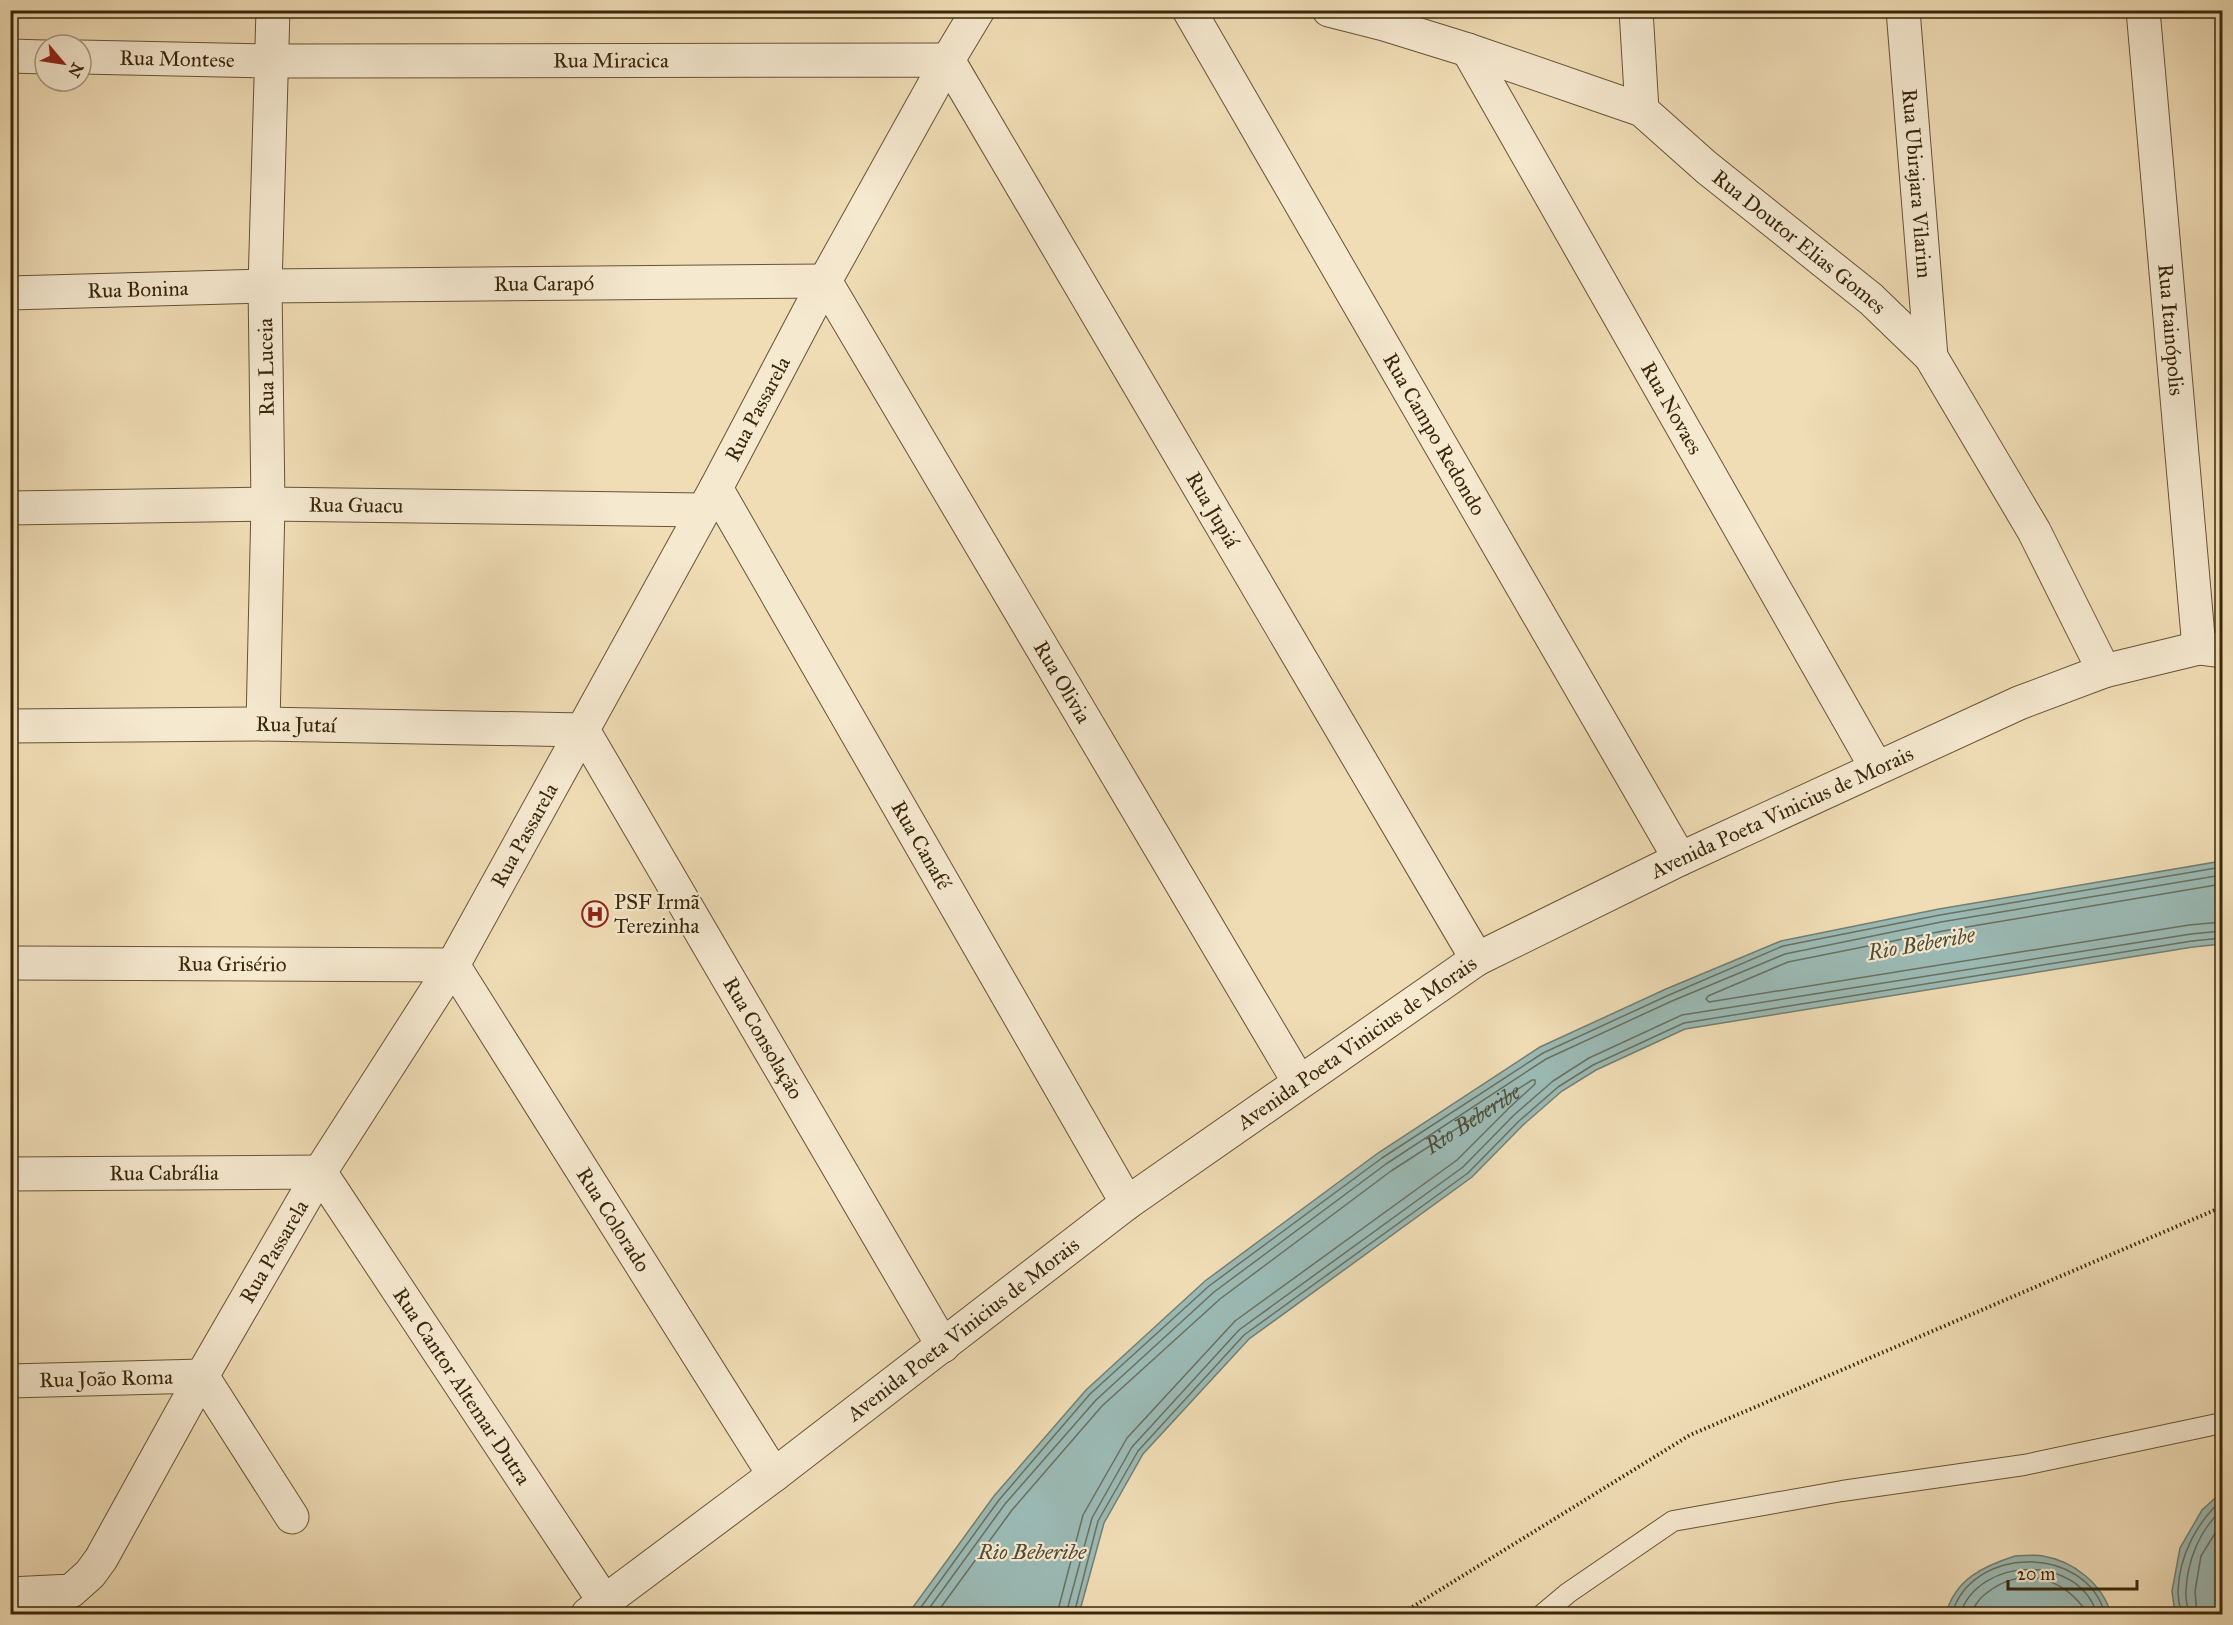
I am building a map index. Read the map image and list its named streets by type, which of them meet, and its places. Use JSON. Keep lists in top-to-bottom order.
{
  "streets": {
    "street": [
      "Rua Montese",
      "Rua Miracica",
      "Rua Ubirajara Vilarim",
      "Rua Doutor Elias Gomes",
      "Rua Carapó",
      "Rua Bonina",
      "Rua Itainópolis",
      "Rua Luceia",
      "Rua Novaes",
      "Rua Passarela",
      "Rua Campo Redondo",
      "Rua Guacu",
      "Rua Jupiá",
      "Rua Olivia",
      "Rua Jutaí",
      "Avenida Poeta Vinicius de Morais",
      "Rua Canafé",
      "Rua Grisério",
      "Rua Consolação",
      "Rua Cabrália",
      "Rua Colorado",
      "Rua João Roma",
      "Rua Cantor Altemar Dutra"
    ]
  },
  "crossings": [
    ["Rua Montese", "Rua Miracica"],
    ["Rua Montese", "Rua Luceia"],
    ["Rua Miracica", "Rua Luceia"],
    ["Rua Miracica", "Rua Passarela"],
    ["Rua Miracica", "Rua Jupiá"],
    ["Rua Ubirajara Vilarim", "Rua Doutor Elias Gomes"],
    ["Rua Doutor Elias Gomes", "Rua Novaes"],
    ["Rua Doutor Elias Gomes", "Avenida Poeta Vinicius de Morais"],
    ["Rua Carapó", "Rua Bonina"],
    ["Rua Carapó", "Rua Luceia"],
    ["Rua Carapó", "Rua Passarela"],
    ["Rua Carapó", "Rua Olivia"],
    ["Rua Bonina", "Rua Luceia"],
    ["Rua Itainópolis", "Avenida Poeta Vinicius de Morais"],
    ["Rua Luceia", "Rua Guacu"],
    ["Rua Luceia", "Rua Jutaí"],
    ["Rua Novaes", "Avenida Poeta Vinicius de Morais"],
    ["Rua Passarela", "Rua Guacu"],
    ["Rua Passarela", "Rua Jupiá"],
    ["Rua Passarela", "Rua Olivia"],
    ["Rua Passarela", "Rua Jutaí"],
    ["Rua Passarela", "Rua Canafé"],
    ["Rua Passarela", "Rua Grisério"],
    ["Rua Passarela", "Rua Consolação"],
    ["Rua Passarela", "Rua Cabrália"],
    ["Rua Passarela", "Rua Colorado"],
    ["Rua Passarela", "Rua João Roma"],
    ["Rua Passarela", "Rua Cantor Altemar Dutra"],
    ["Rua Campo Redondo", "Avenida Poeta Vinicius de Morais"],
    ["Rua Guacu", "Rua Canafé"],
    ["Rua Jupiá", "Avenida Poeta Vinicius de Morais"],
    ["Rua Olivia", "Avenida Poeta Vinicius de Morais"],
    ["Rua Jutaí", "Rua Consolação"],
    ["Avenida Poeta Vinicius de Morais", "Rua Canafé"],
    ["Avenida Poeta Vinicius de Morais", "Rua Consolação"],
    ["Avenida Poeta Vinicius de Morais", "Rua Colorado"],
    ["Avenida Poeta Vinicius de Morais", "Rua Cantor Altemar Dutra"],
    ["Rua Grisério", "Rua Colorado"],
    ["Rua Cabrália", "Rua Cantor Altemar Dutra"]
  ],
  "water": ["Rio Beberibe"],
  "places": {
    "hospital": ["PSF Irmã Terezinha"]
  },
  "scale_bar": "20 m",
  "north": "bottom right"
}
